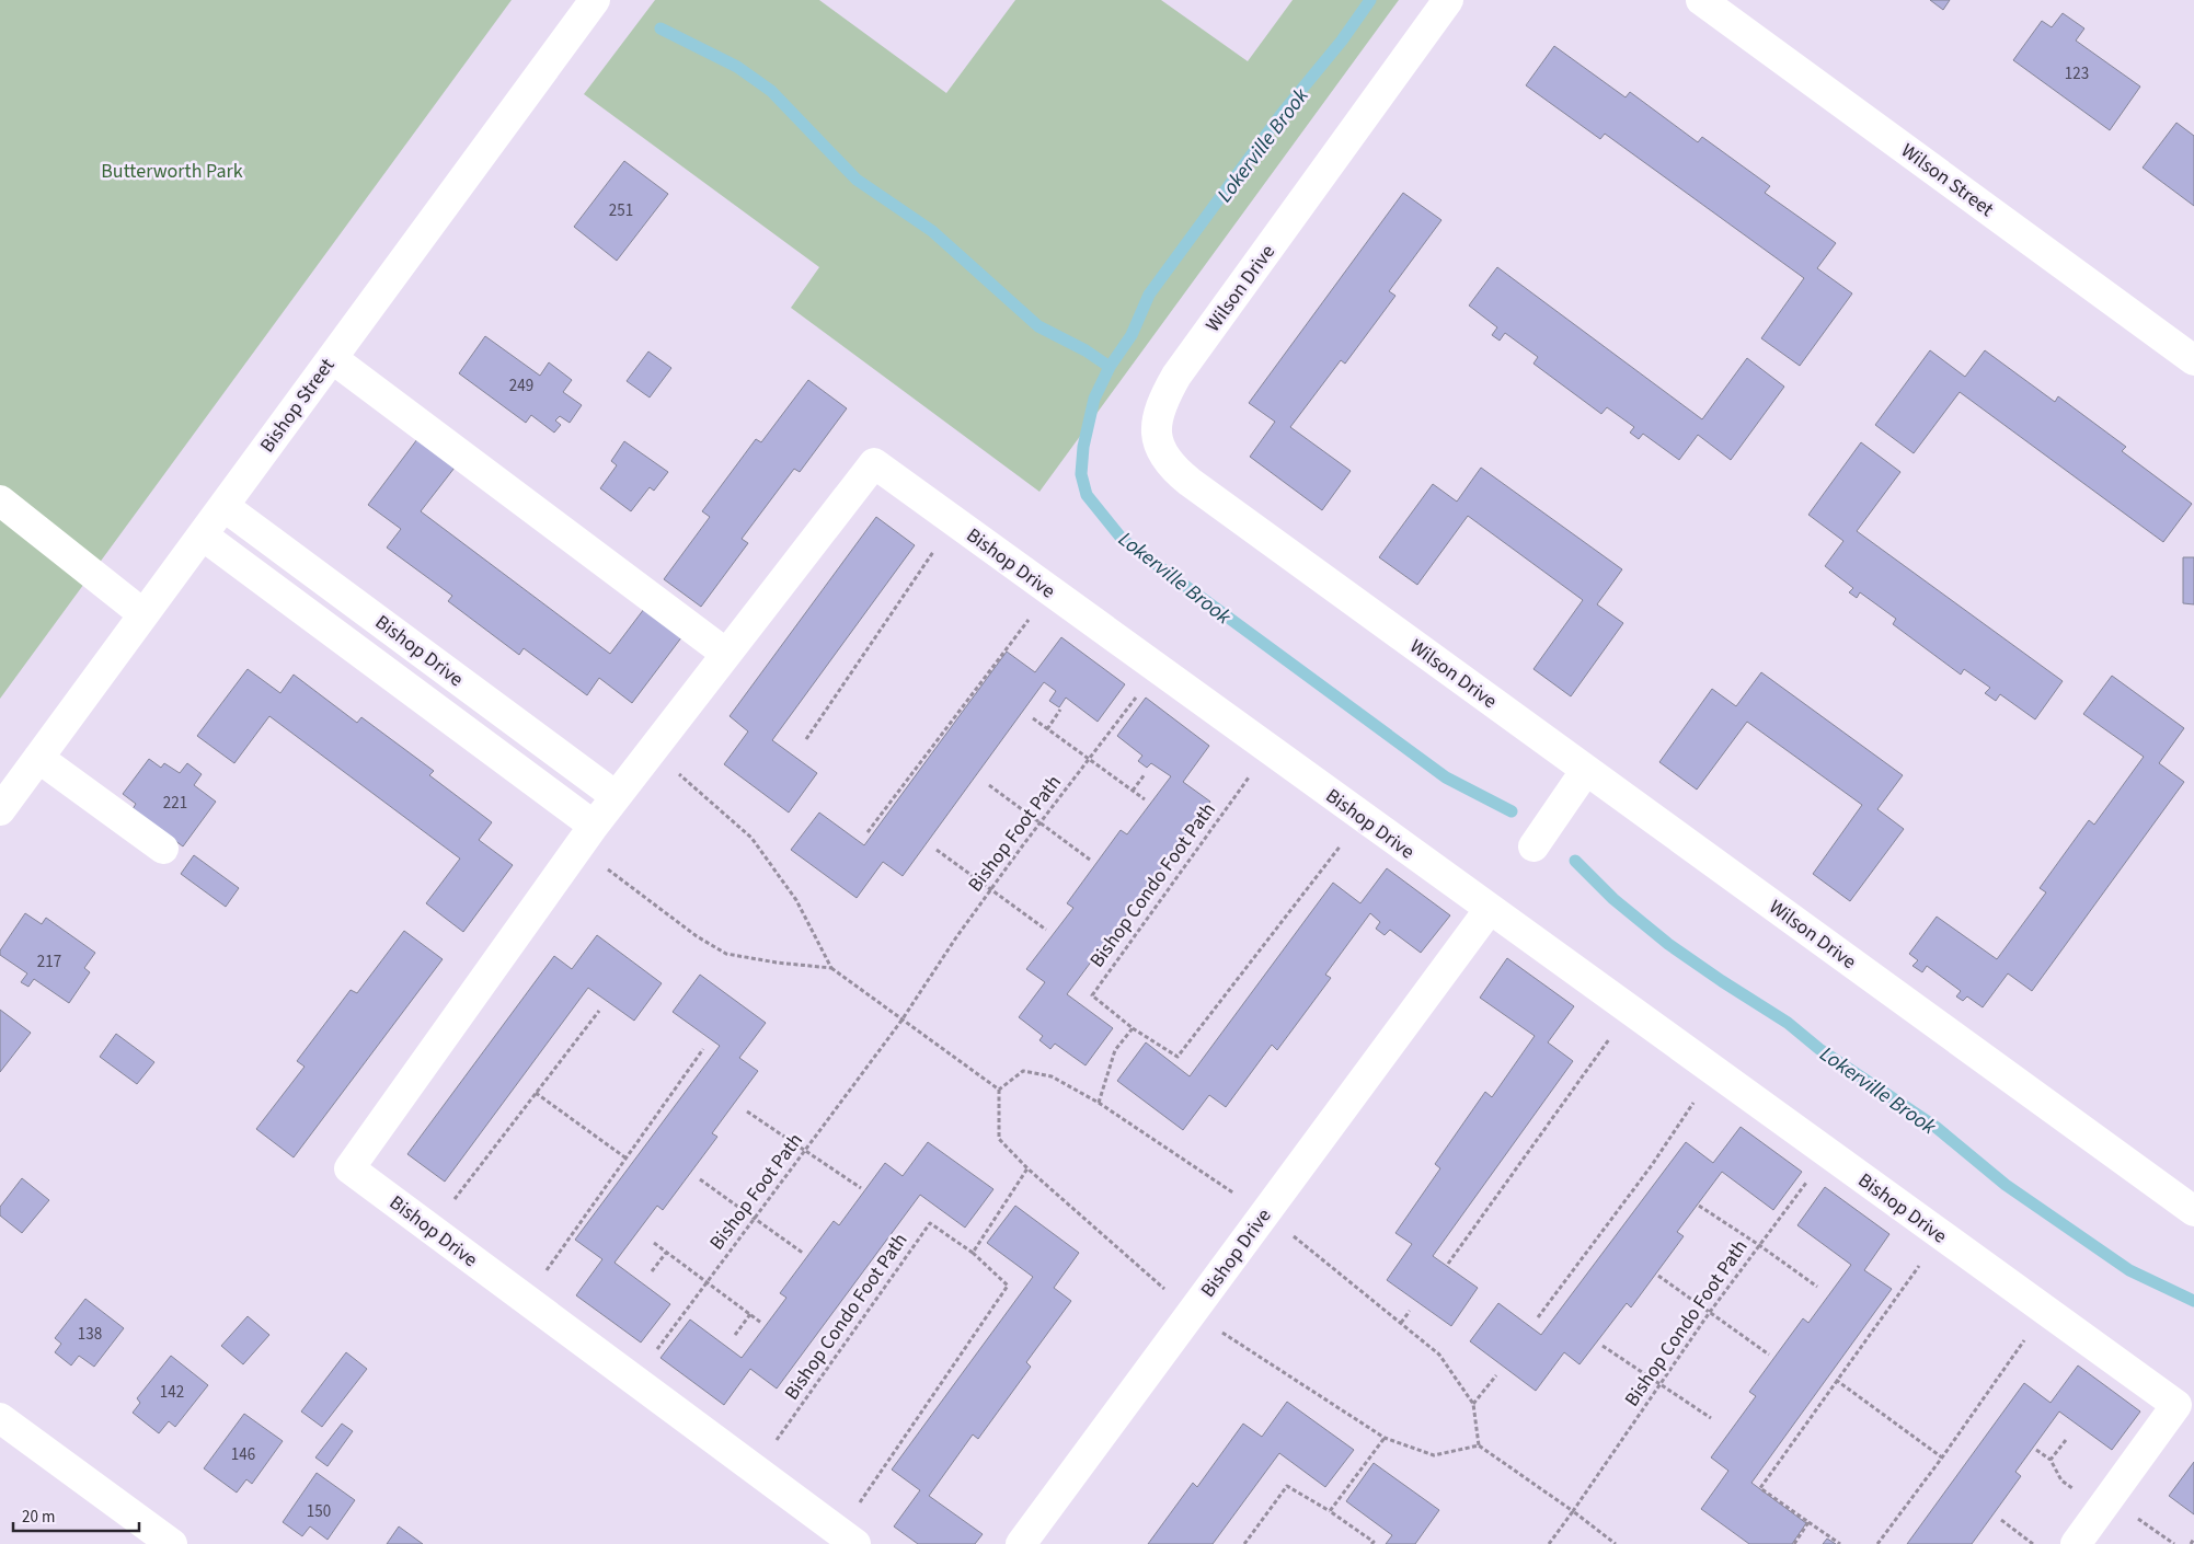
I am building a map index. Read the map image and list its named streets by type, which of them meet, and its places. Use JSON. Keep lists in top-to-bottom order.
{
  "streets": {
    "street": [
      "Wilson Street",
      "Wilson Drive",
      "Bishop Street",
      "Bishop Drive"
    ],
    "path": ["Bishop Foot Path", "Bishop Condo Foot Path"]
  },
  "crossings": [
    ["Bishop Street", "Bishop Drive"],
    ["Bishop Drive", "Bishop Foot Path"],
    ["Bishop Drive", "Bishop Condo Foot Path"]
  ],
  "water": ["Lokerville Brook"],
  "parks": ["Butterworth Park"],
  "house_numbers": [
    "123",
    "251",
    "249",
    "221",
    "217",
    "138",
    "142",
    "146",
    "150"
  ],
  "scale_bar": "20 m"
}
